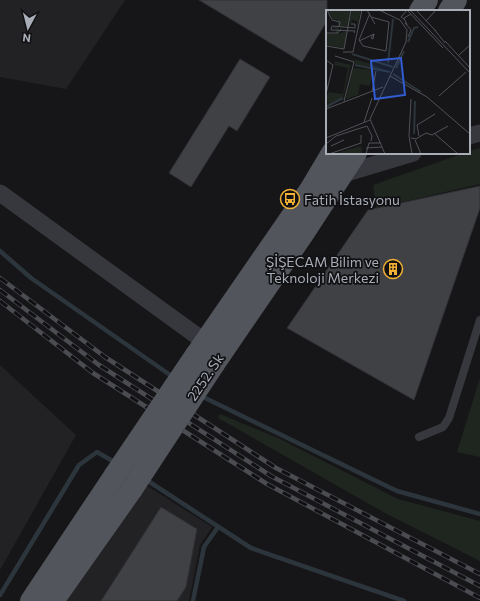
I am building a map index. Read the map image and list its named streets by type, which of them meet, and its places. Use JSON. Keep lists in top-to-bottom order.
{
  "streets": {
    "main road": ["2252. Sk"]
  },
  "places": {
    "bus stop": ["Fatih İstasyonu"],
    "building": ["ŞİŞECAM Bilim ve Teknoloji Merkezi"]
  },
  "north": "bottom"
}
